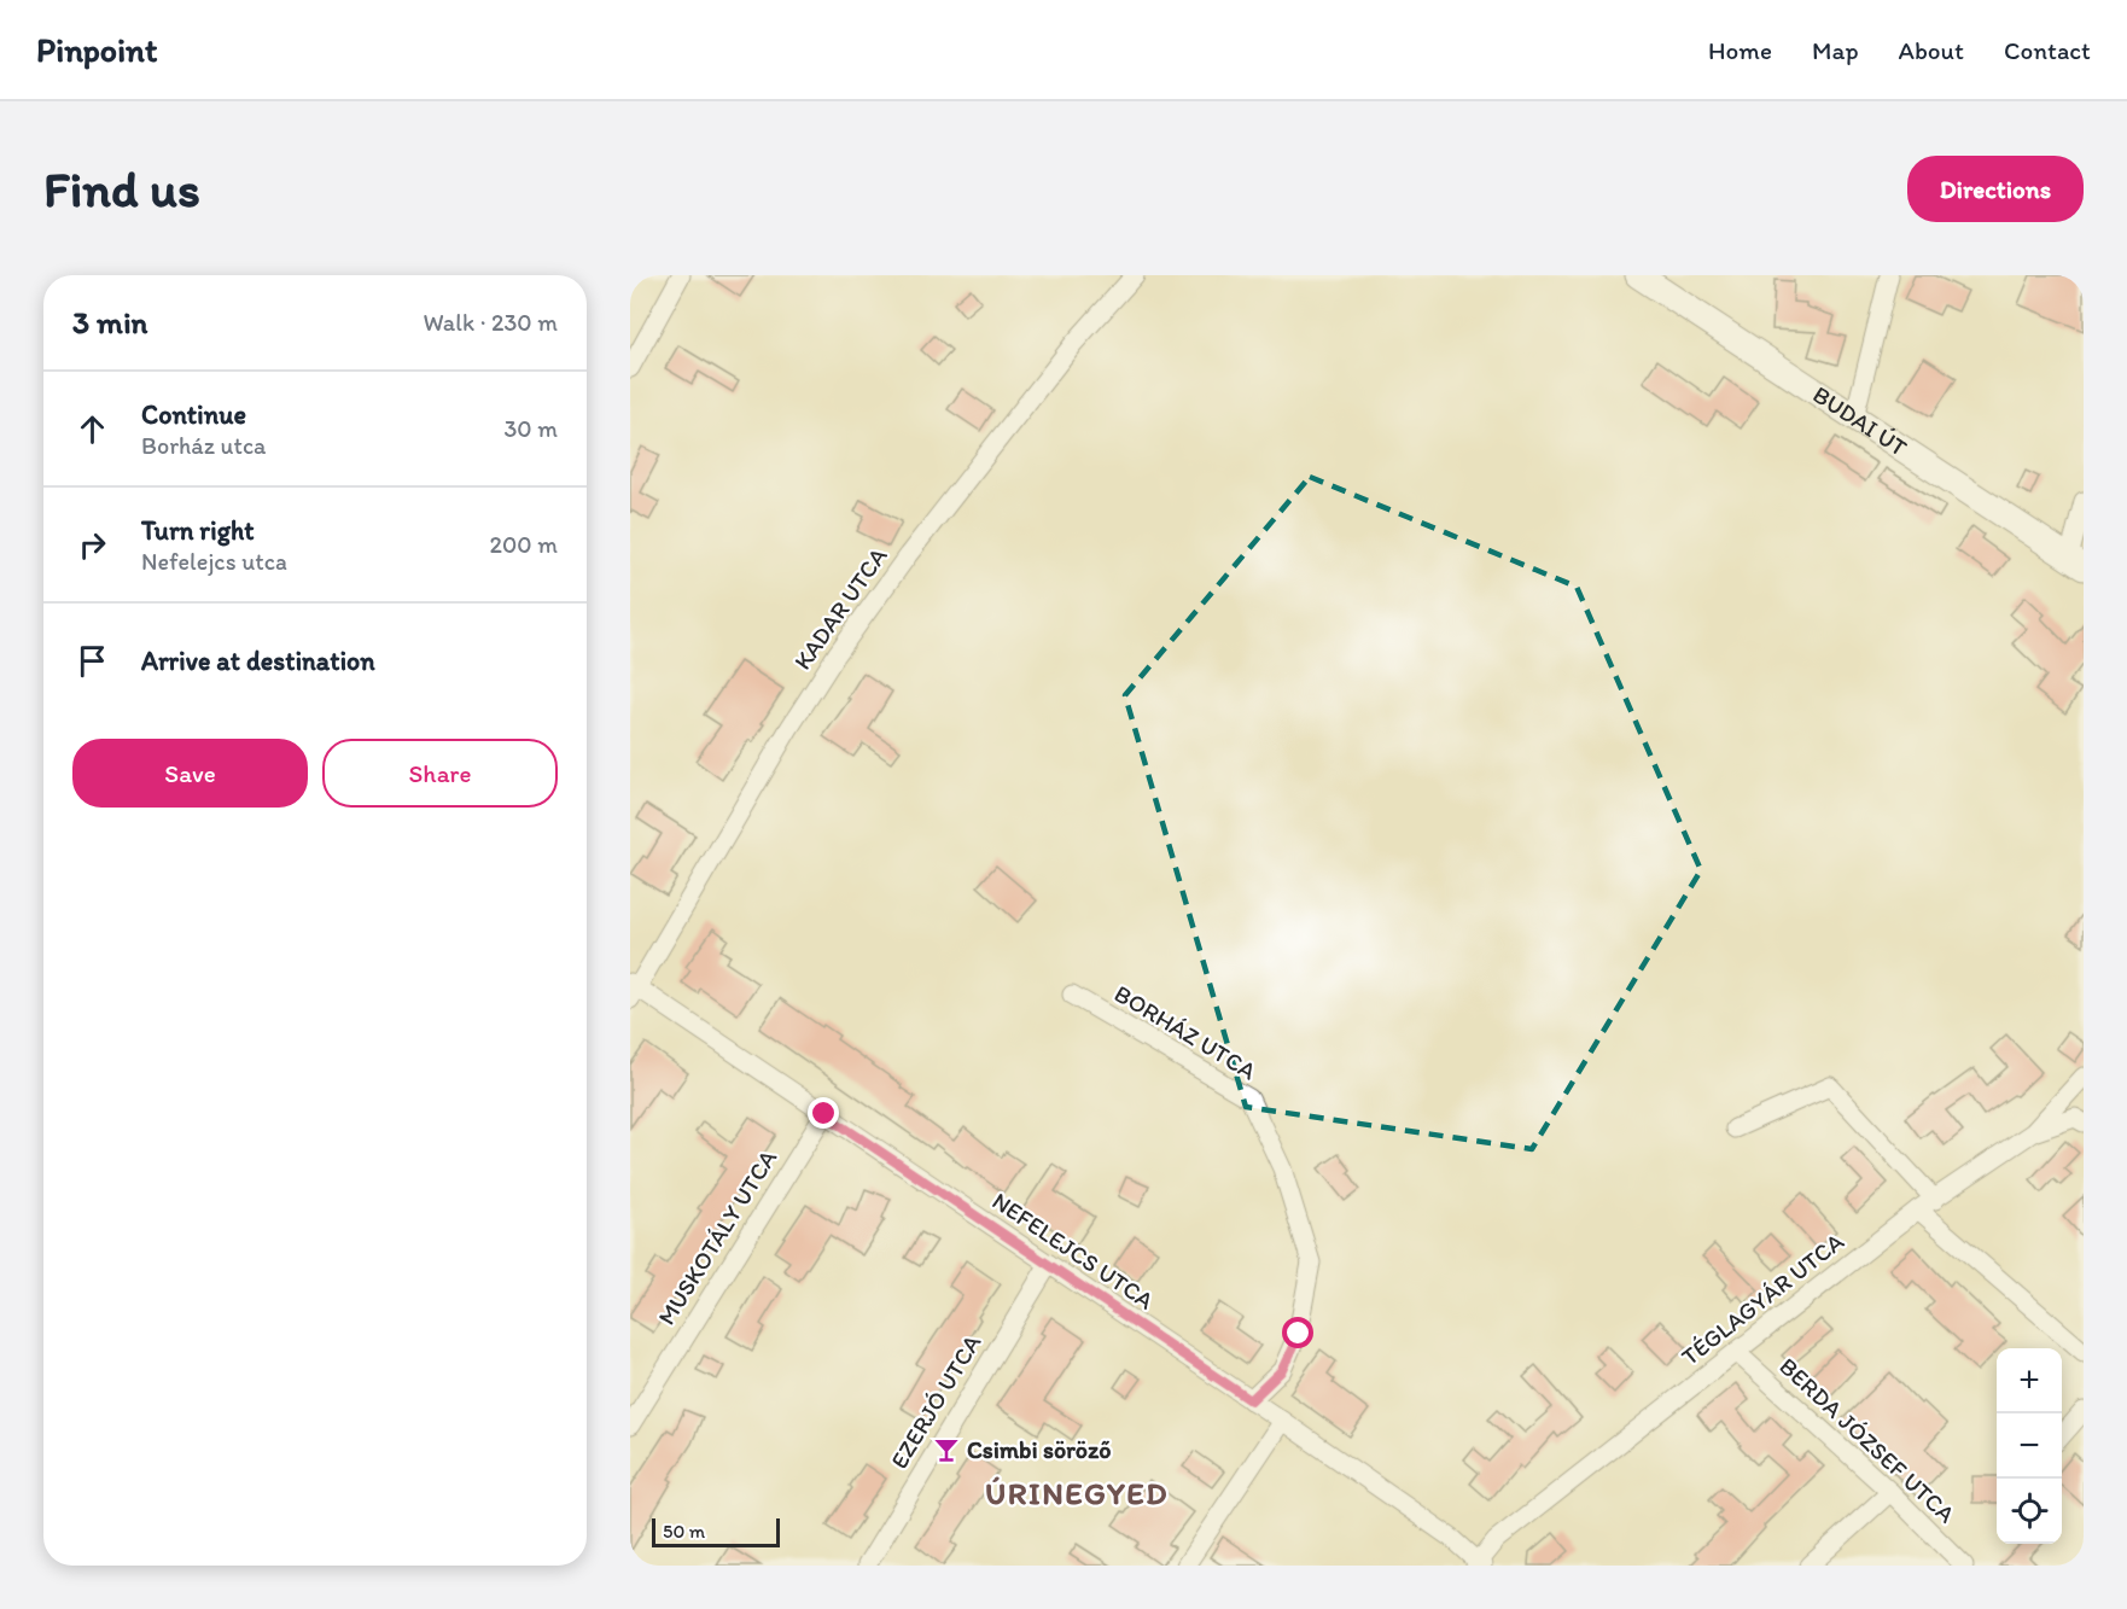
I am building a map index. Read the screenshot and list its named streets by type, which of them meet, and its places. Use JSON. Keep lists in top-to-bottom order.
{
  "streets": {
    "street": [
      "BUDAI ÚT",
      "KADAR UTCA",
      "BORHÁZ UTCA",
      "MUSKOTÁLY UTCA",
      "NEFELEJCS UTCA",
      "TÉGLAGYÁR UTCA",
      "EZERJÓ UTCA",
      "BERDA JÓZSEF UTCA"
    ]
  },
  "crossings": [
    ["KADAR UTCA", "NEFELEJCS UTCA"],
    ["BORHÁZ UTCA", "NEFELEJCS UTCA"],
    ["MUSKOTÁLY UTCA", "NEFELEJCS UTCA"],
    ["NEFELEJCS UTCA", "TÉGLAGYÁR UTCA"],
    ["NEFELEJCS UTCA", "EZERJÓ UTCA"],
    ["TÉGLAGYÁR UTCA", "BERDA JÓZSEF UTCA"]
  ],
  "districts": ["ÚRINEGYED"],
  "places": {
    "bar": ["Csimbi söröző"]
  },
  "scale_bar": "50 m",
  "page": {
    "header": "Pinpoint",
    "nav": [
      "Home",
      "Map",
      "About",
      "Contact"
    ],
    "buttons": [
      "Directions",
      ["Save", "Share"]
    ],
    "title": "Find us",
    "heading": ["3 min", "Walk · 230 m"],
    "list": [
      ["Continue", "Borház utca", "30 m"],
      ["Turn right", "Nefelejcs utca", "200 m"],
      "Arrive at destination"
    ],
    "map_buttons": ["+", "−"],
    "scale": "50 m"
  }
}
